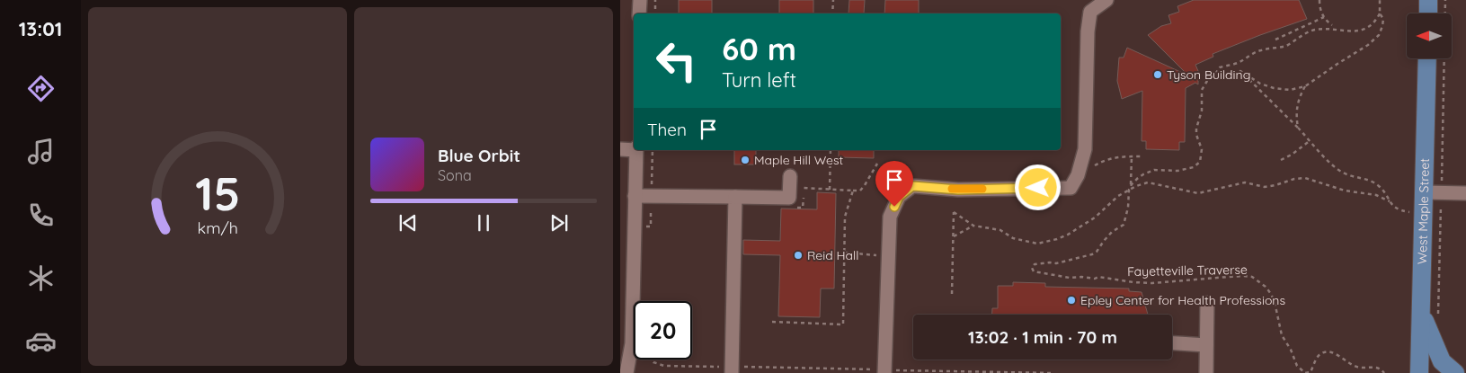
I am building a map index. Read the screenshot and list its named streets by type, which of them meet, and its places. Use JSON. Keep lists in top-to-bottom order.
{
  "streets": {
    "main road": ["West Maple Street"],
    "path": ["Fayetteville Traverse"]
  },
  "places": [
    "Tyson Building",
    "Maple Hill West",
    "Reid Hall",
    "Epley Center for Health Professions"
  ],
  "north": "left",
  "page": {
    "tabs": "13:01",
    "turn": ["60 m", "Turn left"],
    "then": "Then",
    "song": ["Blue Orbit", "Sona"],
    "limit": "20",
    "trip": "13:02 · 1 min · 70 m",
    "gauge": ["15", "km/h"]
  }
}
